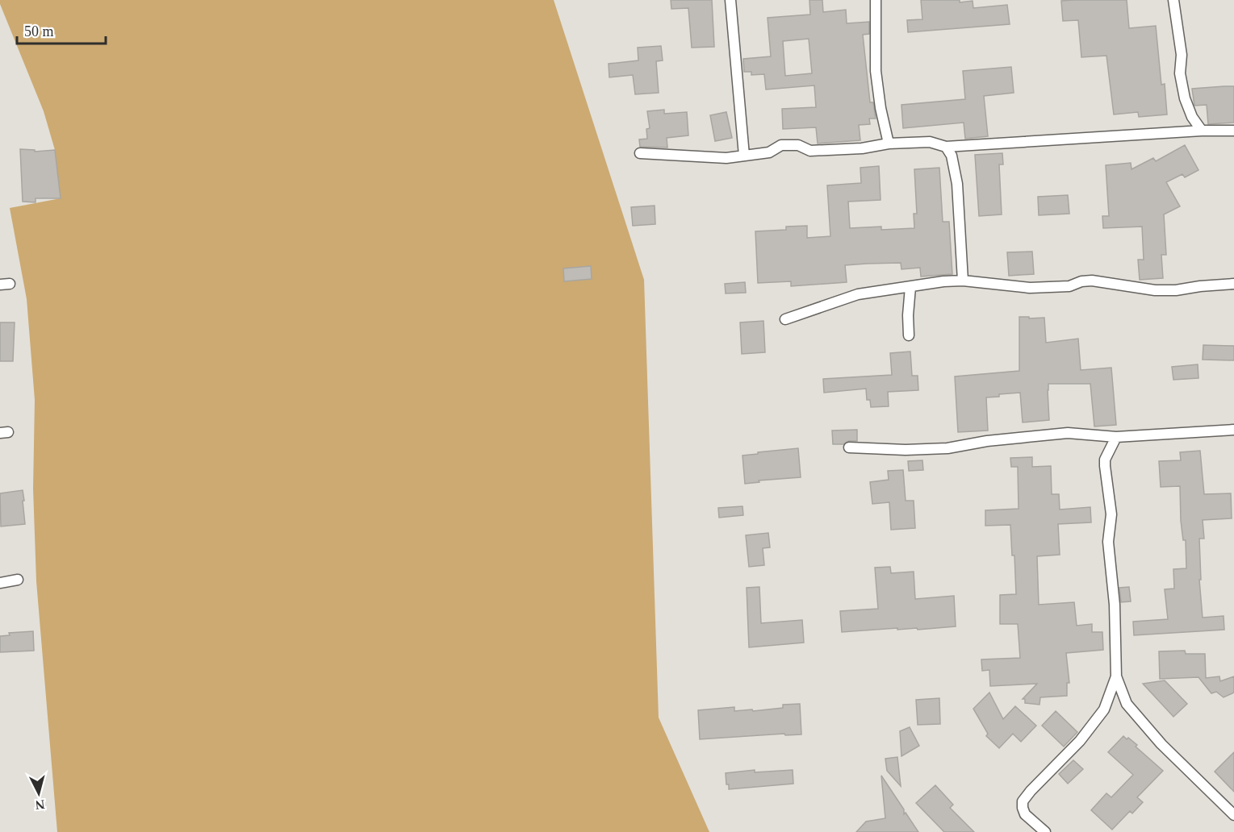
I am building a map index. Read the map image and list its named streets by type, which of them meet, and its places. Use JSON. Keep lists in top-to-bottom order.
{
  "scale_bar": "50 m",
  "north": "bottom"
}
